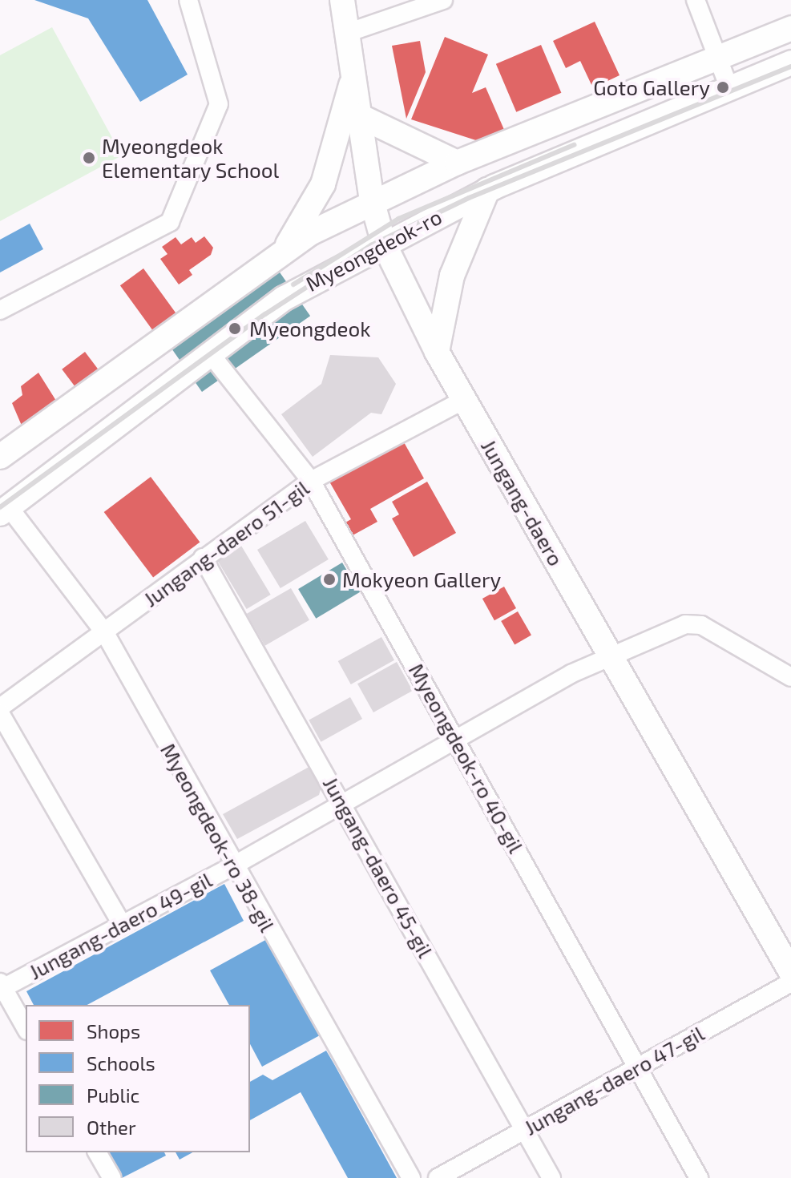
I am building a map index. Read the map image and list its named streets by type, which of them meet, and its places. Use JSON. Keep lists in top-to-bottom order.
{
  "streets": {
    "main road": ["Myeongdeok-ro", "Jungang-daero"],
    "street": [
      "Jungang-daero 51-gil",
      "Myeongdeok-ro 40-gil",
      "Myeongdeok-ro 38-gil",
      "Jungang-daero 45-gil",
      "Jungang-daero 49-gil",
      "Jungang-daero 47-gil"
    ]
  },
  "crossings": [
    ["Myeongdeok-ro", "Jungang-daero"],
    ["Myeongdeok-ro", "Myeongdeok-ro 40-gil"],
    ["Myeongdeok-ro", "Myeongdeok-ro 38-gil"],
    ["Jungang-daero", "Jungang-daero 51-gil"],
    ["Jungang-daero", "Jungang-daero 49-gil"],
    ["Jungang-daero 51-gil", "Myeongdeok-ro 40-gil"],
    ["Jungang-daero 51-gil", "Myeongdeok-ro 38-gil"],
    ["Jungang-daero 51-gil", "Jungang-daero 45-gil"],
    ["Myeongdeok-ro 40-gil", "Jungang-daero 49-gil"],
    ["Myeongdeok-ro 40-gil", "Jungang-daero 47-gil"],
    ["Myeongdeok-ro 38-gil", "Jungang-daero 49-gil"],
    ["Jungang-daero 45-gil", "Jungang-daero 49-gil"],
    ["Jungang-daero 45-gil", "Jungang-daero 47-gil"]
  ],
  "places": [
    "Goto Gallery",
    "Myeongdeok Elementary School",
    "Myeongdeok",
    "Mokyeon Gallery"
  ],
  "legend": [
    "Shops",
    "Schools",
    "Public",
    "Other"
  ]
}
